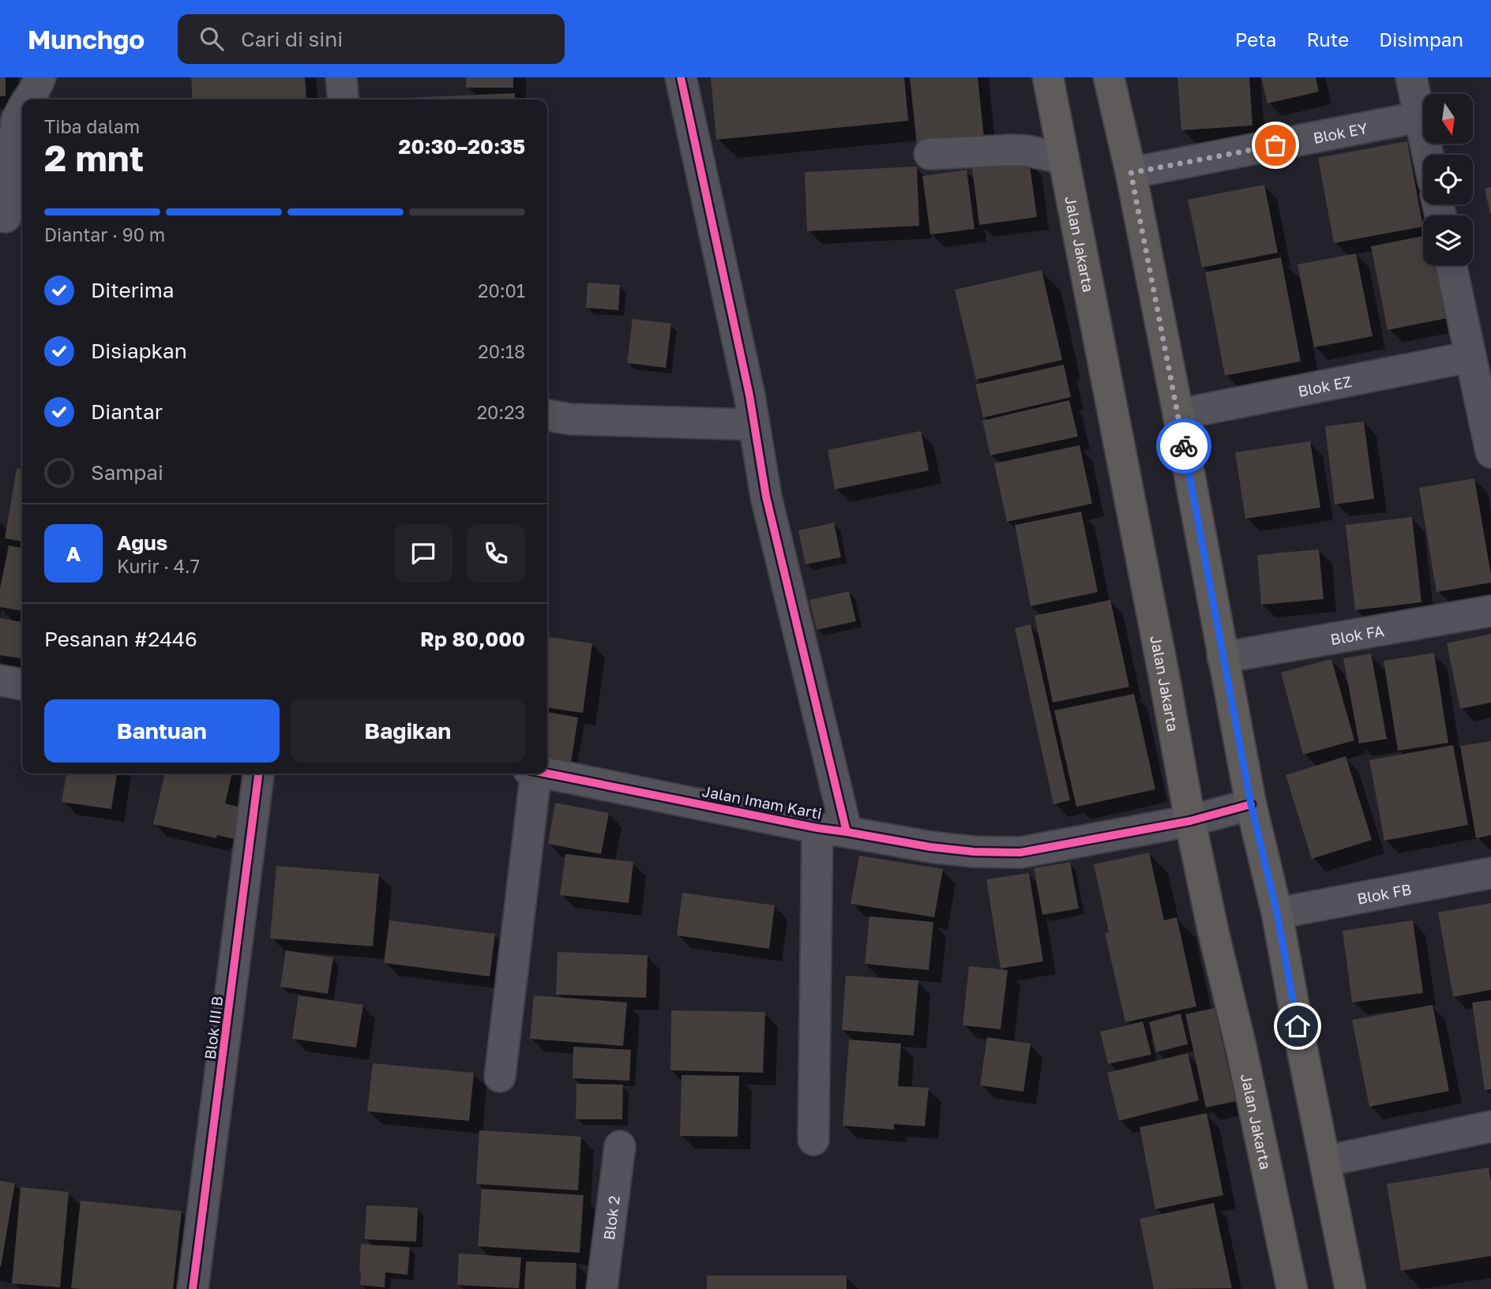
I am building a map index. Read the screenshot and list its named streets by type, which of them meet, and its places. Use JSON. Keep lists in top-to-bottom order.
{
  "streets": {
    "main road": ["Jalan Jakarta"],
    "street": [
      "Blok EY",
      "Blok EZ",
      "Blok FA",
      "Jalan Imam Karti",
      "Blok FB",
      "Blok III B",
      "Blok 2"
    ]
  },
  "crossings": [
    ["Jalan Jakarta", "Jalan Imam Karti"]
  ],
  "north": "bottom",
  "page": {
    "header": "Munchgo",
    "search": "Cari di sini",
    "nav": ["Peta", "Rute", "Disimpan"],
    "heading": ["2 mnt", "Tiba dalam", "20:30–20:35"],
    "panel": [
      "Agus",
      "Kurir · 4.7",
      "Pesanan #2446",
      "Rp 80,000"
    ],
    "bar": "Diantar · 90 m",
    "list": [
      ["Diterima", "20:01"],
      ["Disiapkan", "20:18"],
      ["Diantar", "20:23"],
      "Sampai"
    ],
    "round": "A",
    "buttons": ["Bantuan", "Bagikan"]
  }
}
